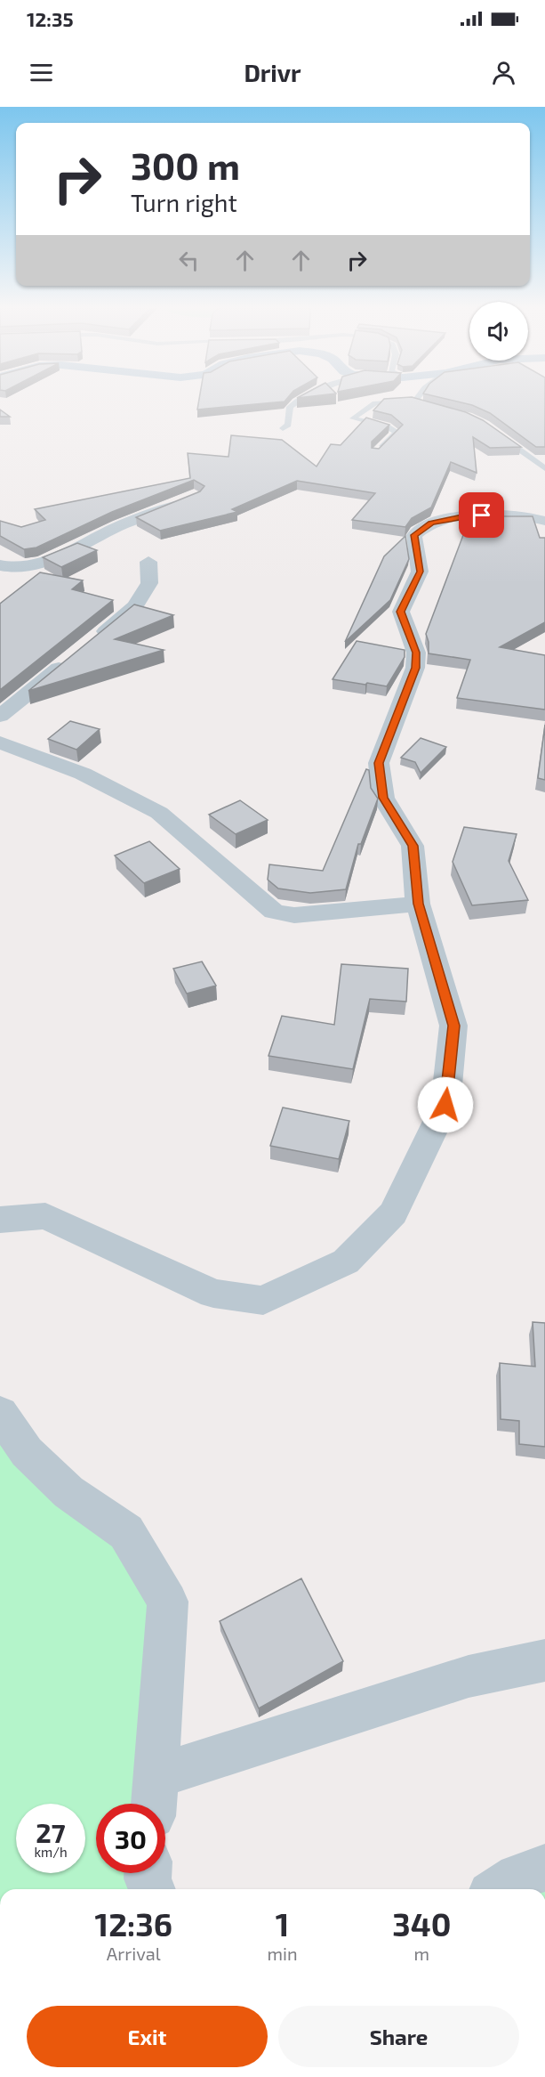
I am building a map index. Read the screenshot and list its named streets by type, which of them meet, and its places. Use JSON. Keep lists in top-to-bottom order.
{
  "page": {
    "status": "12:35",
    "header": "Drivr",
    "turn": ["300 m", "Turn right"],
    "speed": "27 km/h",
    "limit": "30",
    "eta": [
      "12:36",
      "Arrival",
      "1",
      "min",
      "340",
      "m"
    ],
    "buttons": ["Exit", "Share"]
  }
}
